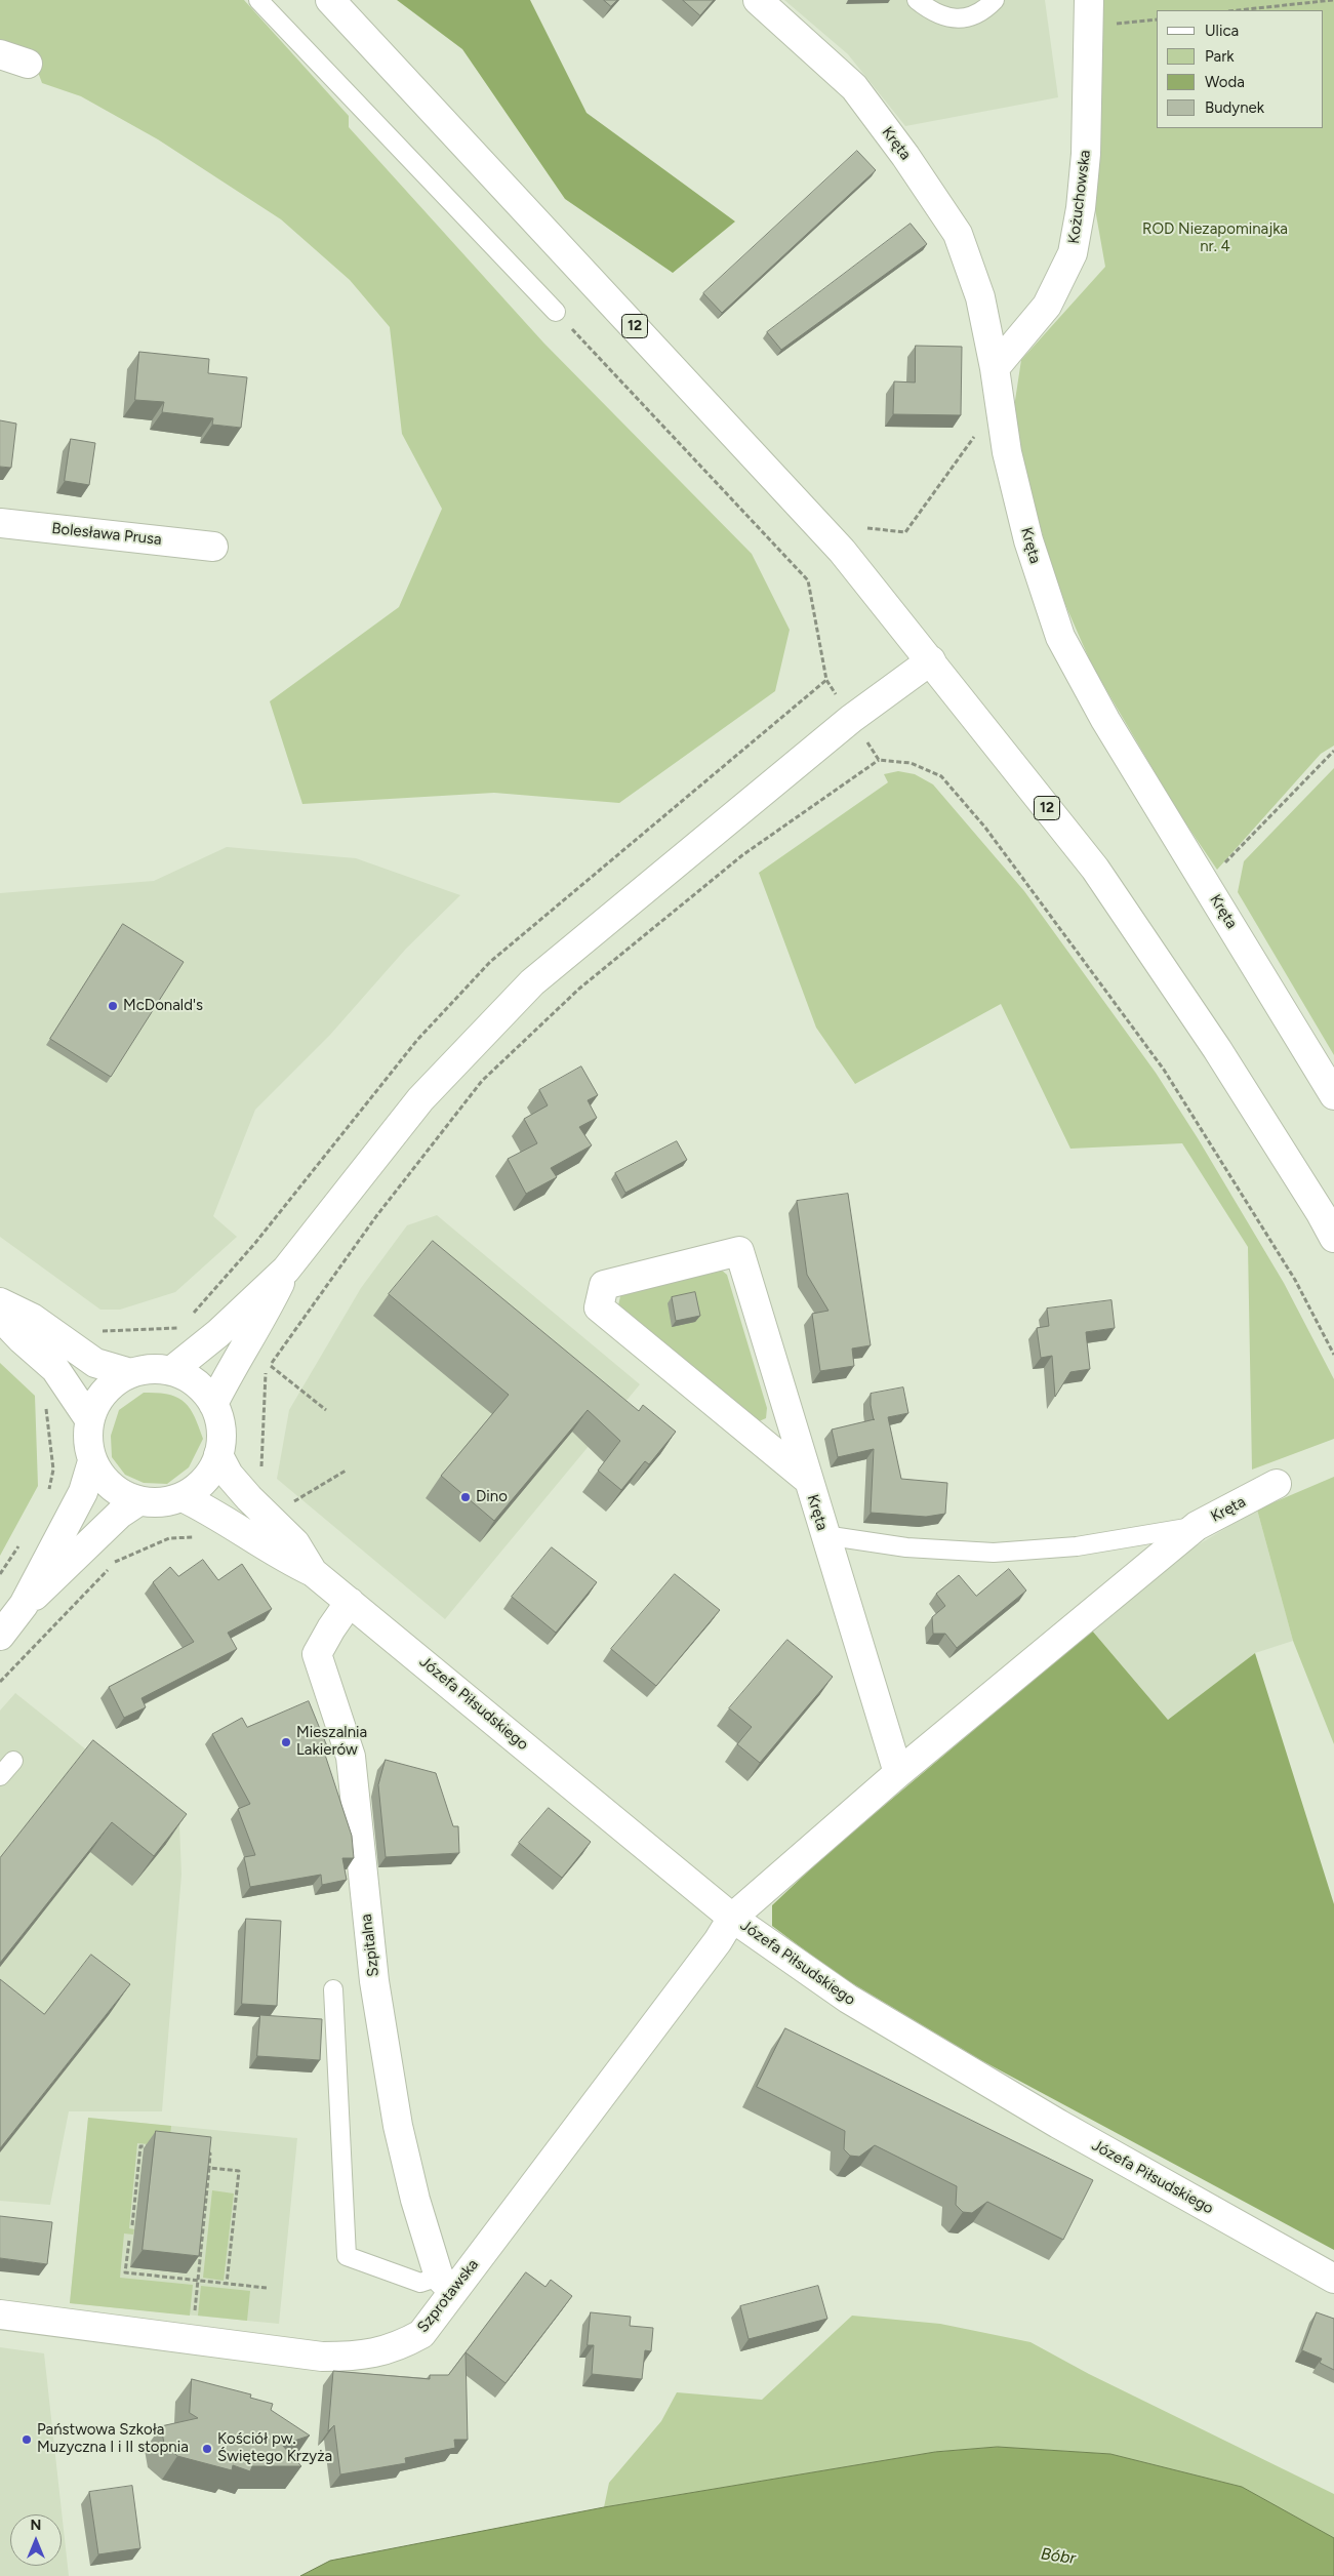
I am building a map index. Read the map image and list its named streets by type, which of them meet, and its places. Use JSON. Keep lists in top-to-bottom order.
{
  "streets": {
    "street": [
      "Kręta",
      "Kożuchowska",
      "12",
      "Bolesława Prusa",
      "Józefa Piłsudskiego",
      "Szpitalna",
      "Szprotawska"
    ]
  },
  "crossings": [
    ["Kręta", "Kożuchowska"],
    ["Kręta", "Józefa Piłsudskiego"],
    ["Kręta", "Szprotawska"],
    ["Józefa Piłsudskiego", "Szpitalna"],
    ["Józefa Piłsudskiego", "Szprotawska"],
    ["Szpitalna", "Szprotawska"]
  ],
  "water": ["Bóbr"],
  "parks": ["ROD Niezapominajka nr. 4"],
  "places": [
    "McDonald's",
    "Dino",
    "Mieszalnia Lakierów",
    "Państwowa Szkoła Muzyczna I i II stopnia",
    "Kościół pw. Świętego Krzyża"
  ],
  "legend": [
    "Ulica",
    "Park",
    "Woda",
    "Budynek"
  ],
  "north": "top"
}
